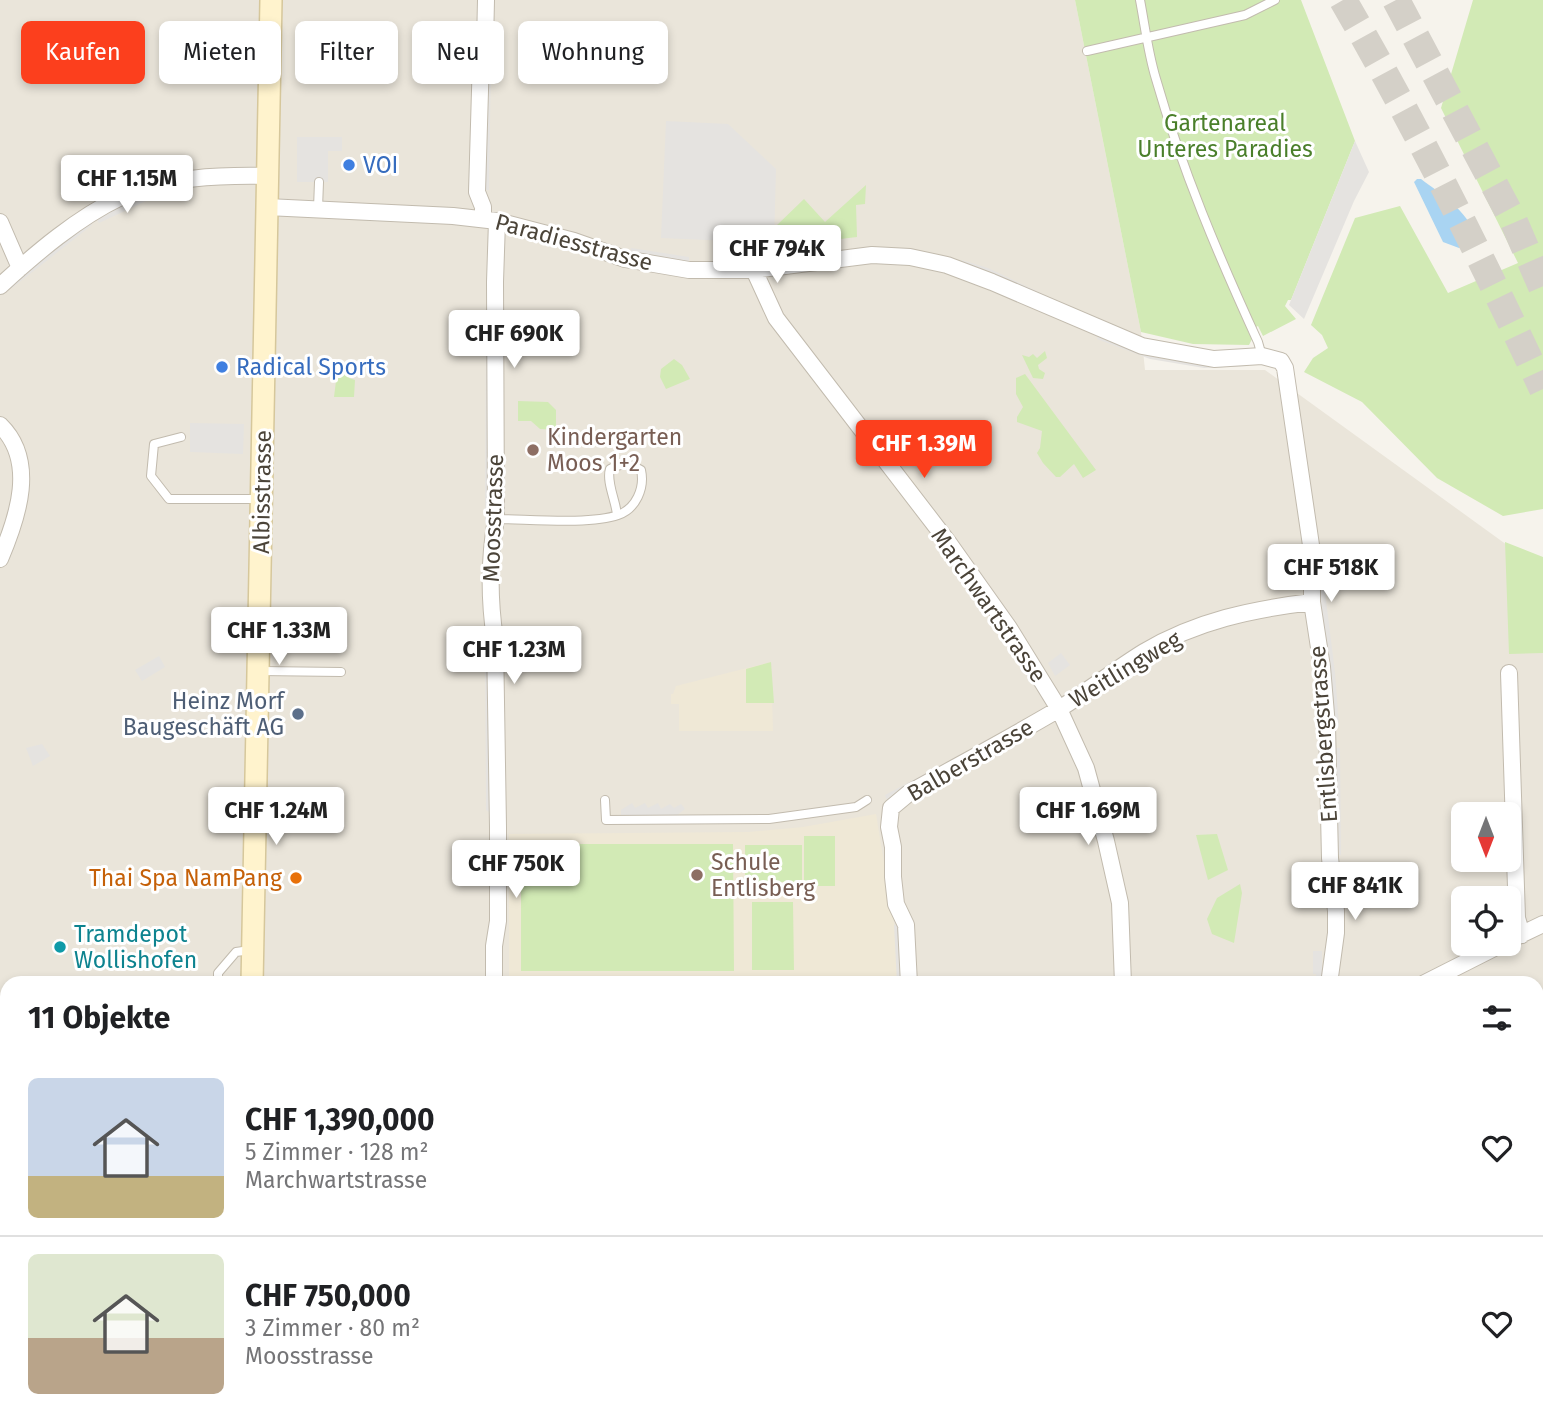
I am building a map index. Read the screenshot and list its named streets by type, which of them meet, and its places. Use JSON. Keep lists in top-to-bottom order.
{
  "streets": {
    "main road": ["Albisstrasse"],
    "street": [
      "Paradiesstrasse",
      "Moosstrasse",
      "Marchwartstrasse",
      "Weitlingweg",
      "Entlisbergstrasse",
      "Balberstrasse"
    ]
  },
  "crossings": [
    ["Paradiesstrasse", "Albisstrasse"],
    ["Paradiesstrasse", "Moosstrasse"],
    ["Paradiesstrasse", "Marchwartstrasse"],
    ["Paradiesstrasse", "Entlisbergstrasse"],
    ["Marchwartstrasse", "Weitlingweg"],
    ["Marchwartstrasse", "Balberstrasse"],
    ["Weitlingweg", "Entlisbergstrasse"],
    ["Weitlingweg", "Balberstrasse"]
  ],
  "parks": ["Gartenareal Unteres Paradies"],
  "places": [
    "VOI",
    "Radical Sports",
    "Kindergarten Moos 1+2",
    "Heinz Morf Baugeschäft AG",
    "Schule Entlisberg",
    "Thai Spa NamPang",
    "Tramdepot Wollishofen"
  ],
  "north": "bottom",
  "page": {
    "chip": [
      "Kaufen",
      "Mieten",
      "Filter",
      "Neu",
      "Wohnung"
    ],
    "price": [
      "CHF 1.15M",
      "CHF 794K",
      "CHF 690K",
      "CHF 1.39M",
      "CHF 518K",
      "CHF 1.33M",
      "CHF 1.23M",
      "CHF 1.24M",
      "CHF 1.69M",
      "CHF 750K",
      "CHF 841K"
    ],
    "heading": "11 Objekte",
    "list": [
      {
        "name": "CHF 1,390,000",
        "note": "5 Zimmer · 128 m² · Marchwartstrasse"
      },
      {
        "name": "CHF 750,000",
        "note": "3 Zimmer · 80 m² · Moosstrasse"
      }
    ]
  }
}
